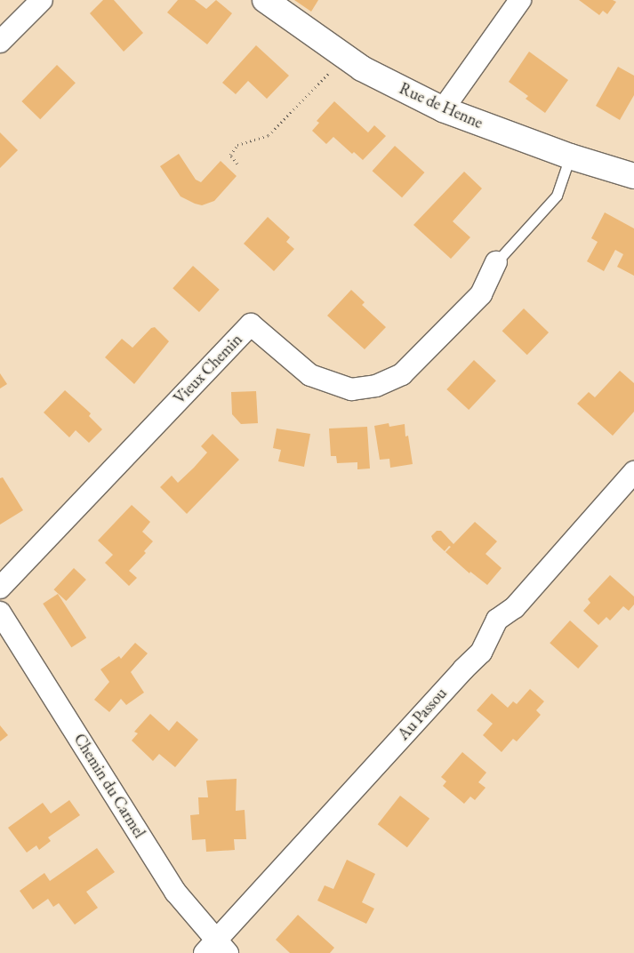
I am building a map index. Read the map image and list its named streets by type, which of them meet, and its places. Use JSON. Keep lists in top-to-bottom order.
{
  "streets": {
    "street": [
      "Rue de Henne",
      "Vieux Chemin",
      "Au Passou",
      "Chemin du Carmel"
    ]
  },
  "crossings": [
    ["Rue de Henne", "Vieux Chemin"],
    ["Au Passou", "Chemin du Carmel"]
  ]
}
